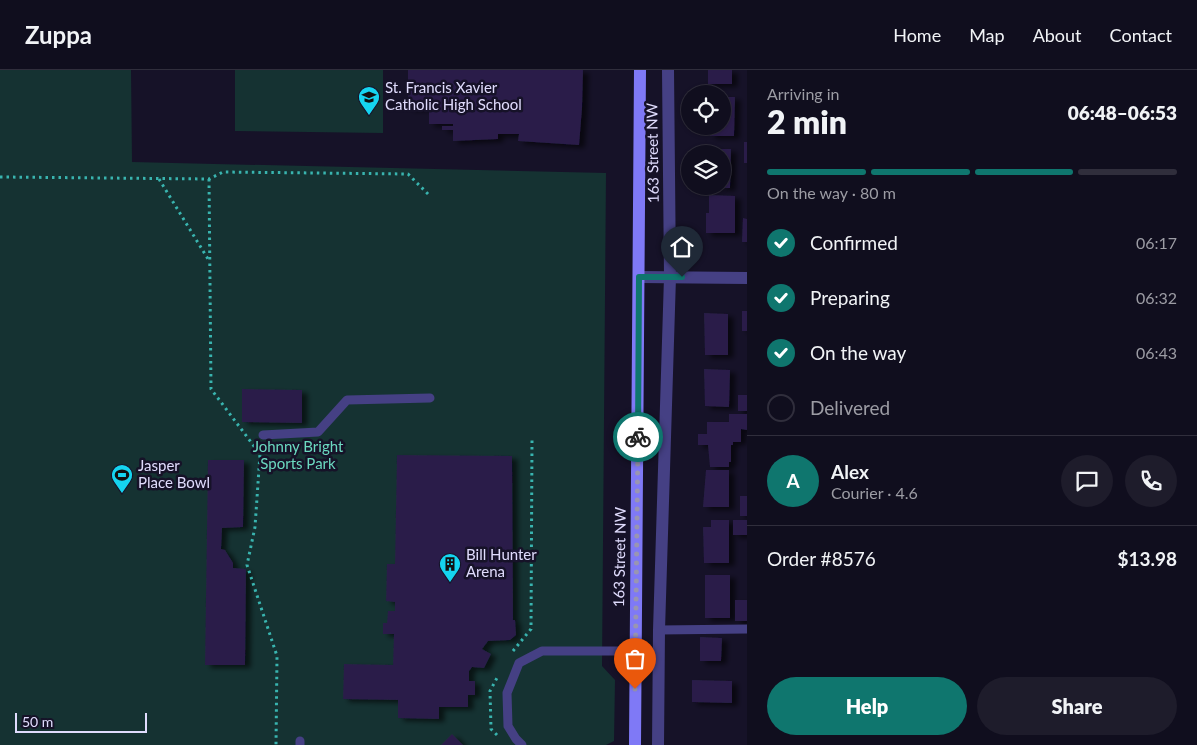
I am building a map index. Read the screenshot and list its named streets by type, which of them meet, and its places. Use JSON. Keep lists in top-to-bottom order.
{
  "streets": {
    "main road": ["163 Street NW"]
  },
  "parks": ["Johnny Bright Sports Park"],
  "places": {
    "school or university": ["St. Francis Xavier Catholic High School"],
    "sports": ["Jasper Place Bowl"],
    "building": ["Bill Hunter Arena"]
  },
  "scale_bar": "50 m",
  "page": {
    "header": "Zuppa",
    "nav": [
      "Home",
      "Map",
      "About",
      "Contact"
    ],
    "heading": ["2 min", "Arriving in", "06:48–06:53"],
    "panel": [
      "Alex",
      "Courier · 4.6",
      "Order #8576",
      "$13.98"
    ],
    "bar": "On the way · 80 m",
    "list": [
      ["Confirmed", "06:17"],
      ["Preparing", "06:32"],
      ["On the way", "06:43"],
      "Delivered"
    ],
    "round": "A",
    "buttons": ["Help", "Share"],
    "scale": "50 m"
  }
}
